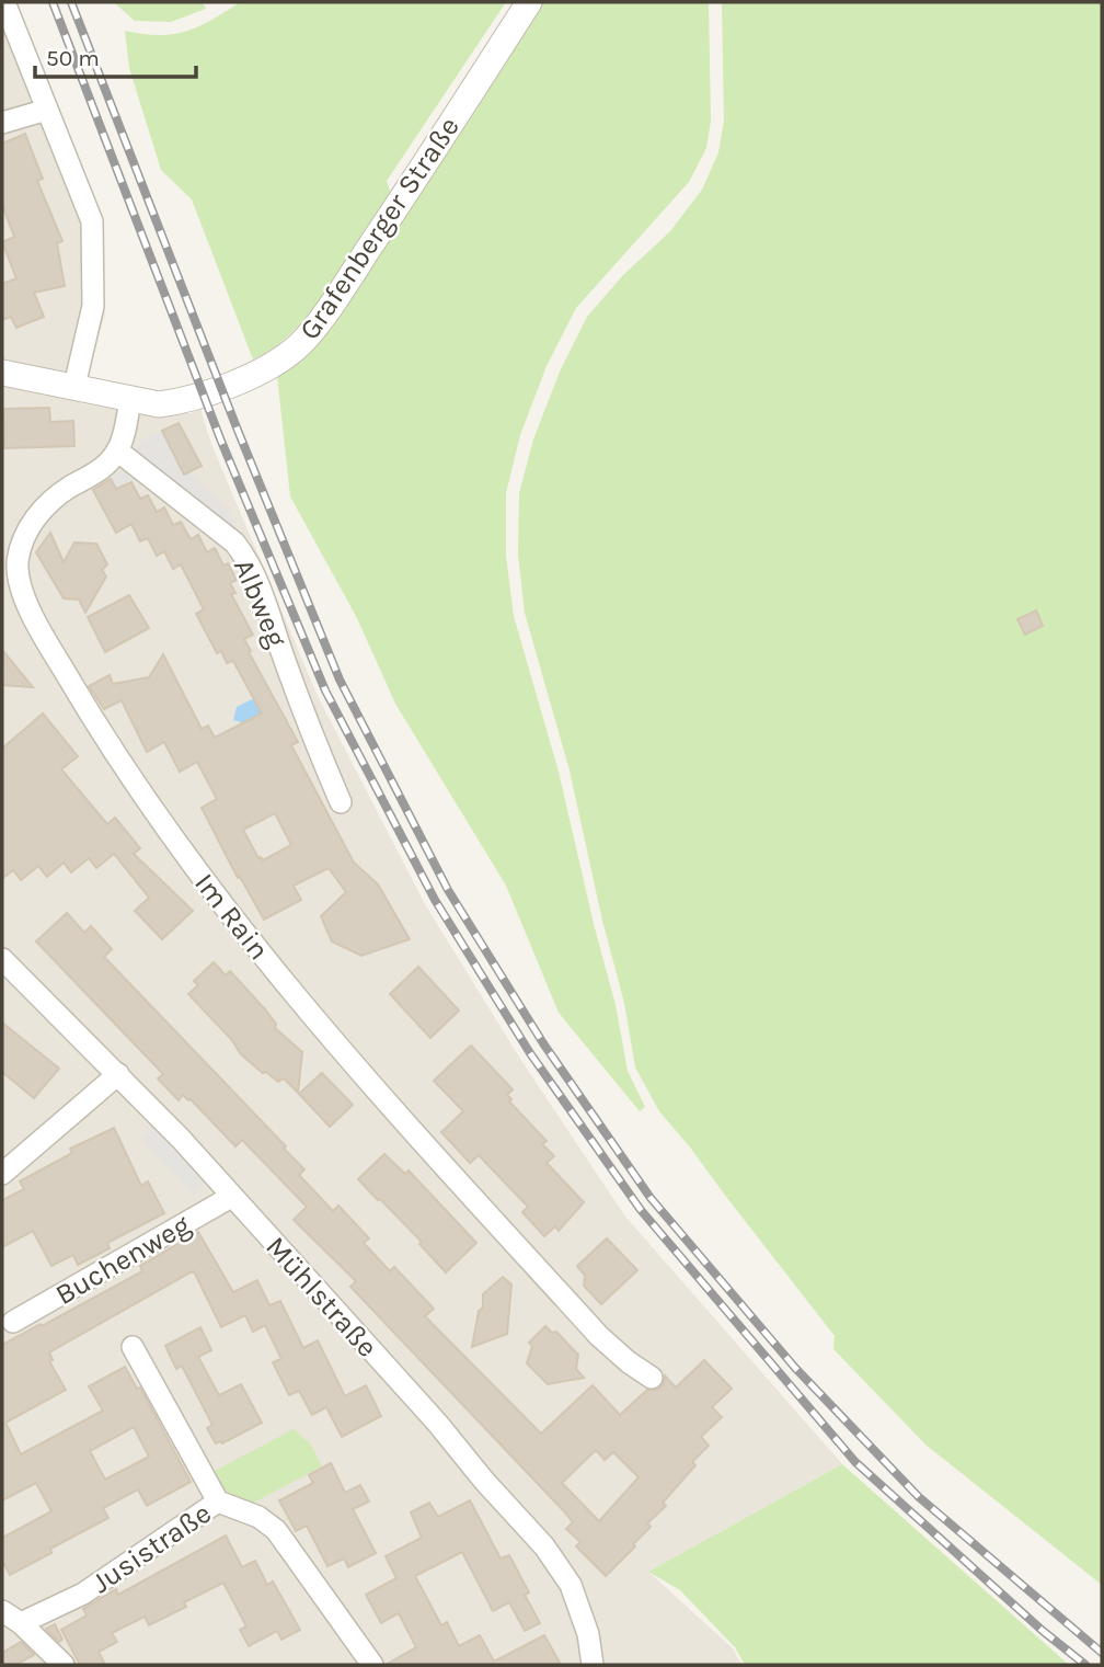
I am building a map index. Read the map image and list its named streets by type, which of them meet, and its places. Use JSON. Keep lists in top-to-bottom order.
{
  "streets": {
    "street": [
      "Grafenberger Straße",
      "Albweg",
      "Im Rain",
      "Buchenweg",
      "Mühlstraße",
      "Jusistraße"
    ]
  },
  "crossings": [
    ["Albweg", "Im Rain"],
    ["Buchenweg", "Mühlstraße"]
  ],
  "scale_bar": "50 m"
}
